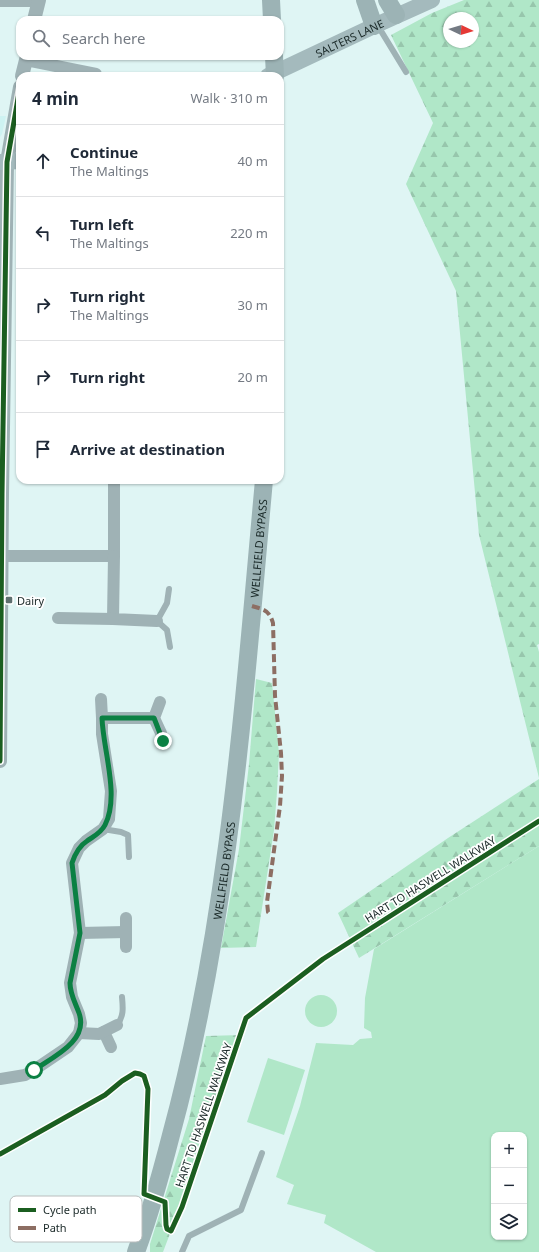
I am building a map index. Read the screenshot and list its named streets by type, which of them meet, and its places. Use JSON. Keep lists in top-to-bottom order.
{
  "streets": {
    "main road": ["SALTERS LANE", "WELLFIELD BYPASS"],
    "cycle path": ["HART TO HASWELL WALKWAY"]
  },
  "places": {
    "transit": ["Dairy"]
  },
  "legend": ["Cycle path", "Path"],
  "north": "right",
  "page": {
    "search": "Search here",
    "heading": ["4 min", "Walk · 310 m"],
    "list": [
      ["Continue", "The Maltings", "40 m"],
      ["Turn left", "The Maltings", "220 m"],
      ["Turn right", "The Maltings", "30 m"],
      ["Turn right", "20 m"],
      "Arrive at destination"
    ],
    "map_buttons": ["+", "−"]
  }
}
